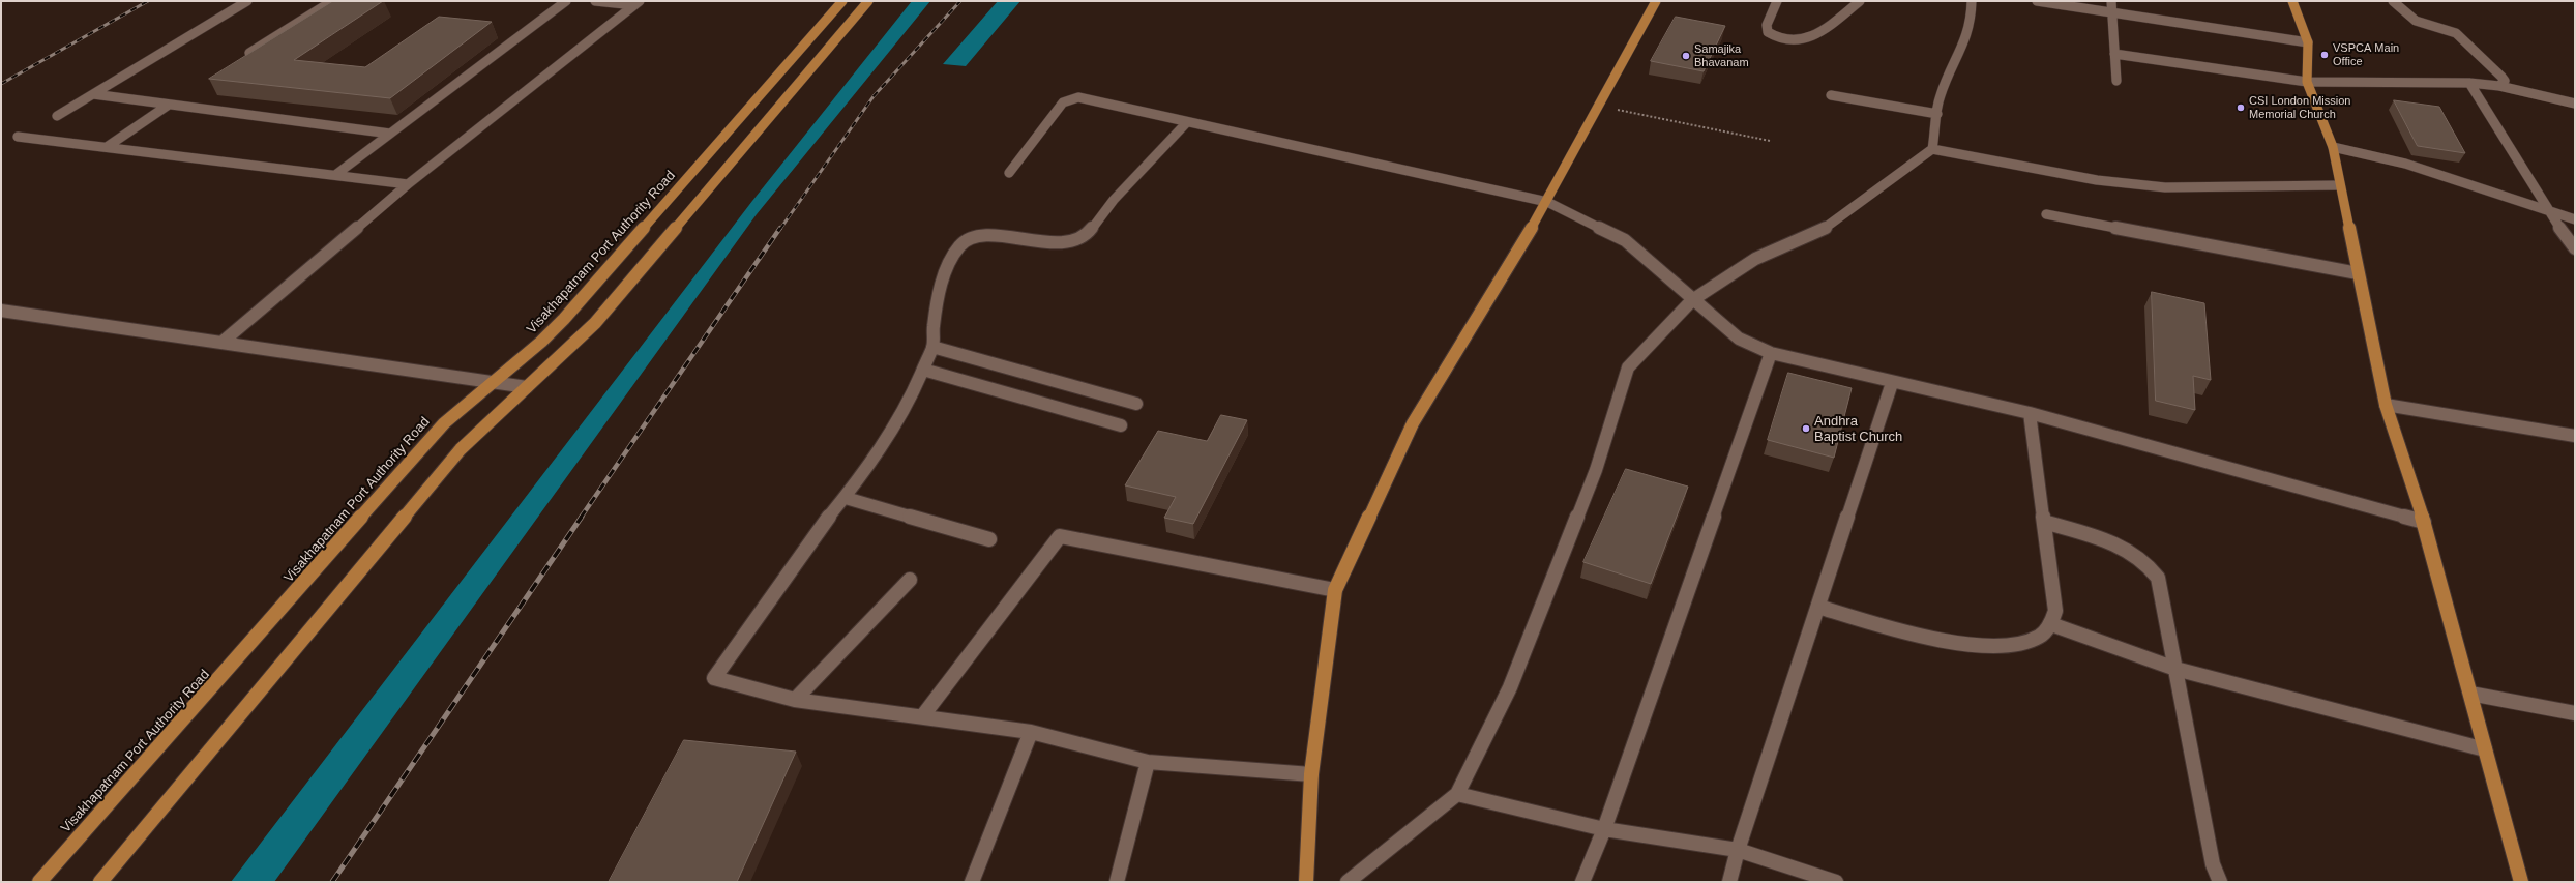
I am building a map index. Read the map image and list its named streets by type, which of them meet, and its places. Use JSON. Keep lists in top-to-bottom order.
{
  "streets": {
    "main road": ["Visakhapatnam Port Authority Road"]
  },
  "places": [
    "VSPCA Main Office",
    "Samajika Bhavanam",
    "CSI London Mission Memorial Church",
    "Andhra Baptist Church"
  ]
}
